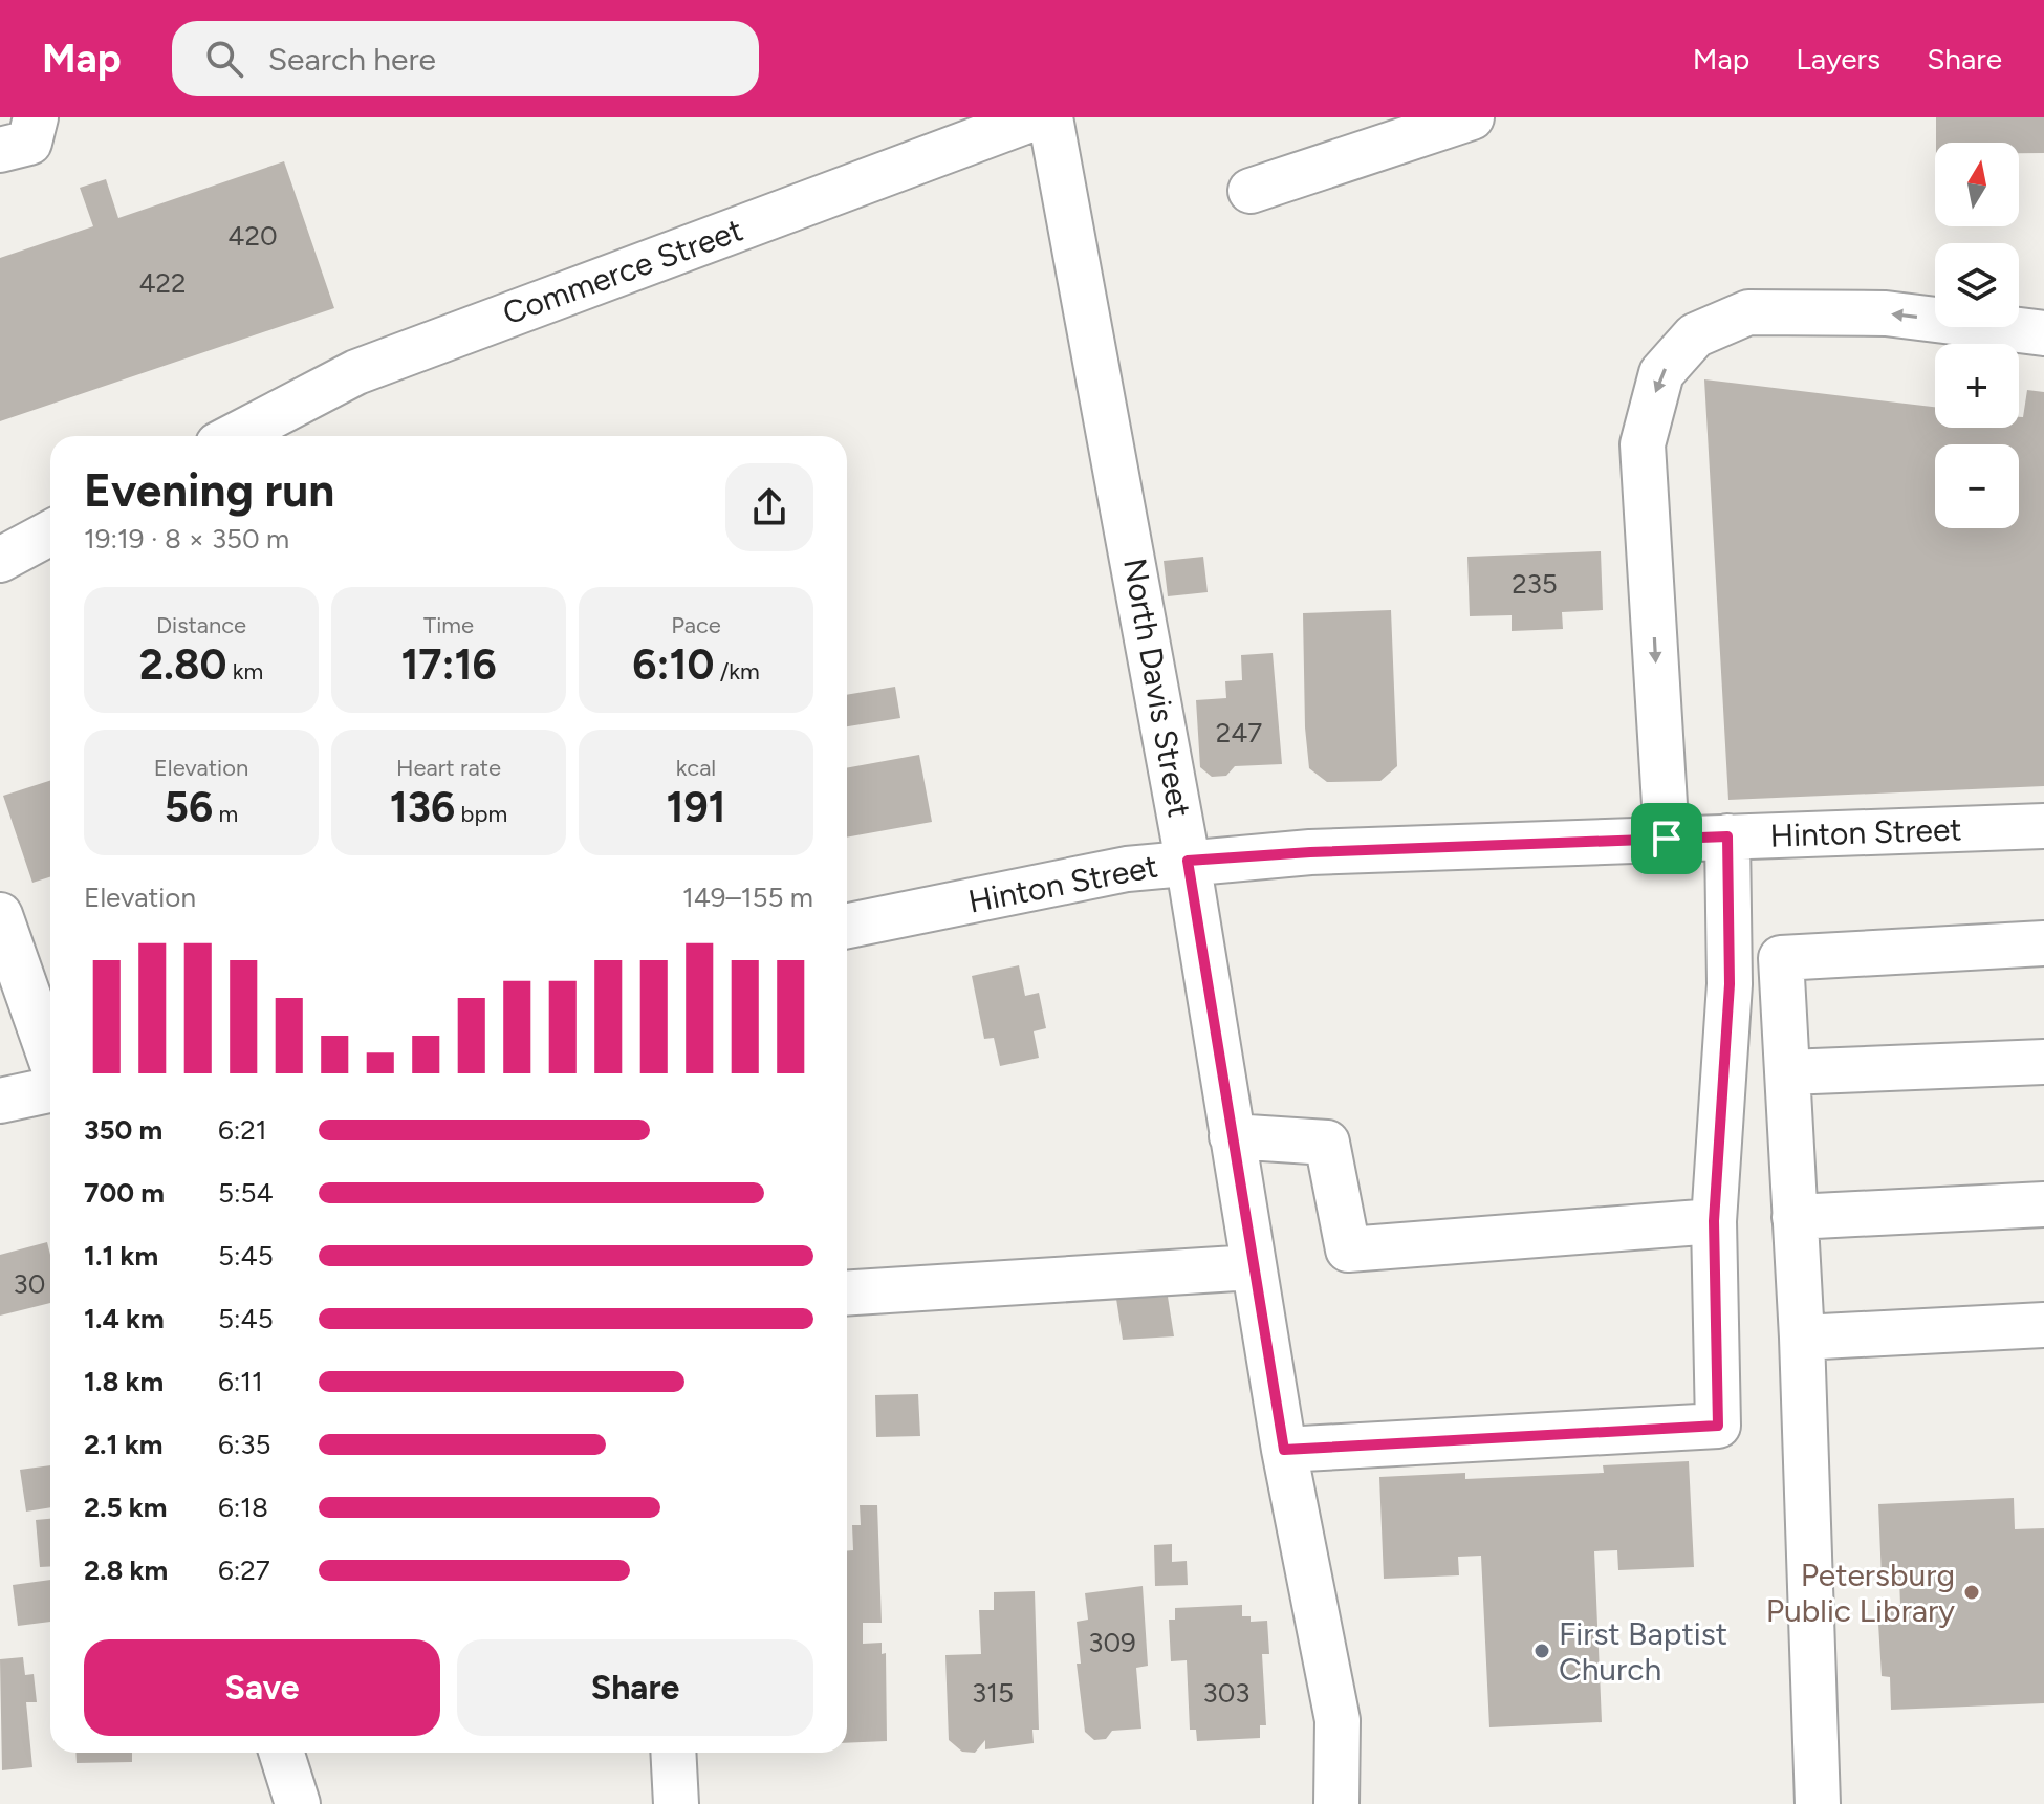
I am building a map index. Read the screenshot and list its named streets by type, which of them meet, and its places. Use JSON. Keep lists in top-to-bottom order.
{
  "streets": {
    "street": ["Commerce Street", "North Davis Street", "Hinton Street"]
  },
  "crossings": [
    ["North Davis Street", "Hinton Street"]
  ],
  "places": ["Petersburg Public Library", "First Baptist Church"],
  "house_numbers": [
    "420",
    "422",
    "235",
    "247",
    "30",
    "309",
    "315",
    "303"
  ],
  "north": "top",
  "page": {
    "header": "Map",
    "search": "Search here",
    "nav": ["Map", "Layers", "Share"],
    "map_buttons": ["+", "−"],
    "heading": ["Evening run", "19:19 · 8 × 350 m"],
    "stats": [
      ["Distance", "2.80 km"],
      ["Time", "17:16"],
      ["Pace", "6:10 /km"],
      ["Elevation", "56 m"],
      ["Heart rate", "136 bpm"],
      ["kcal", "191"]
    ],
    "chart": ["Elevation", "149–155 m"],
    "list": [
      {
        "name": "350 m",
        "note": "6:21"
      },
      {
        "name": "700 m",
        "note": "5:54"
      },
      {
        "name": "1.1 km",
        "note": "5:45"
      },
      {
        "name": "1.4 km",
        "note": "5:45"
      },
      {
        "name": "1.8 km",
        "note": "6:11"
      },
      {
        "name": "2.1 km",
        "note": "6:35"
      },
      {
        "name": "2.5 km",
        "note": "6:18"
      },
      {
        "name": "2.8 km",
        "note": "6:27"
      }
    ],
    "buttons": ["Save", "Share"]
  }
}
